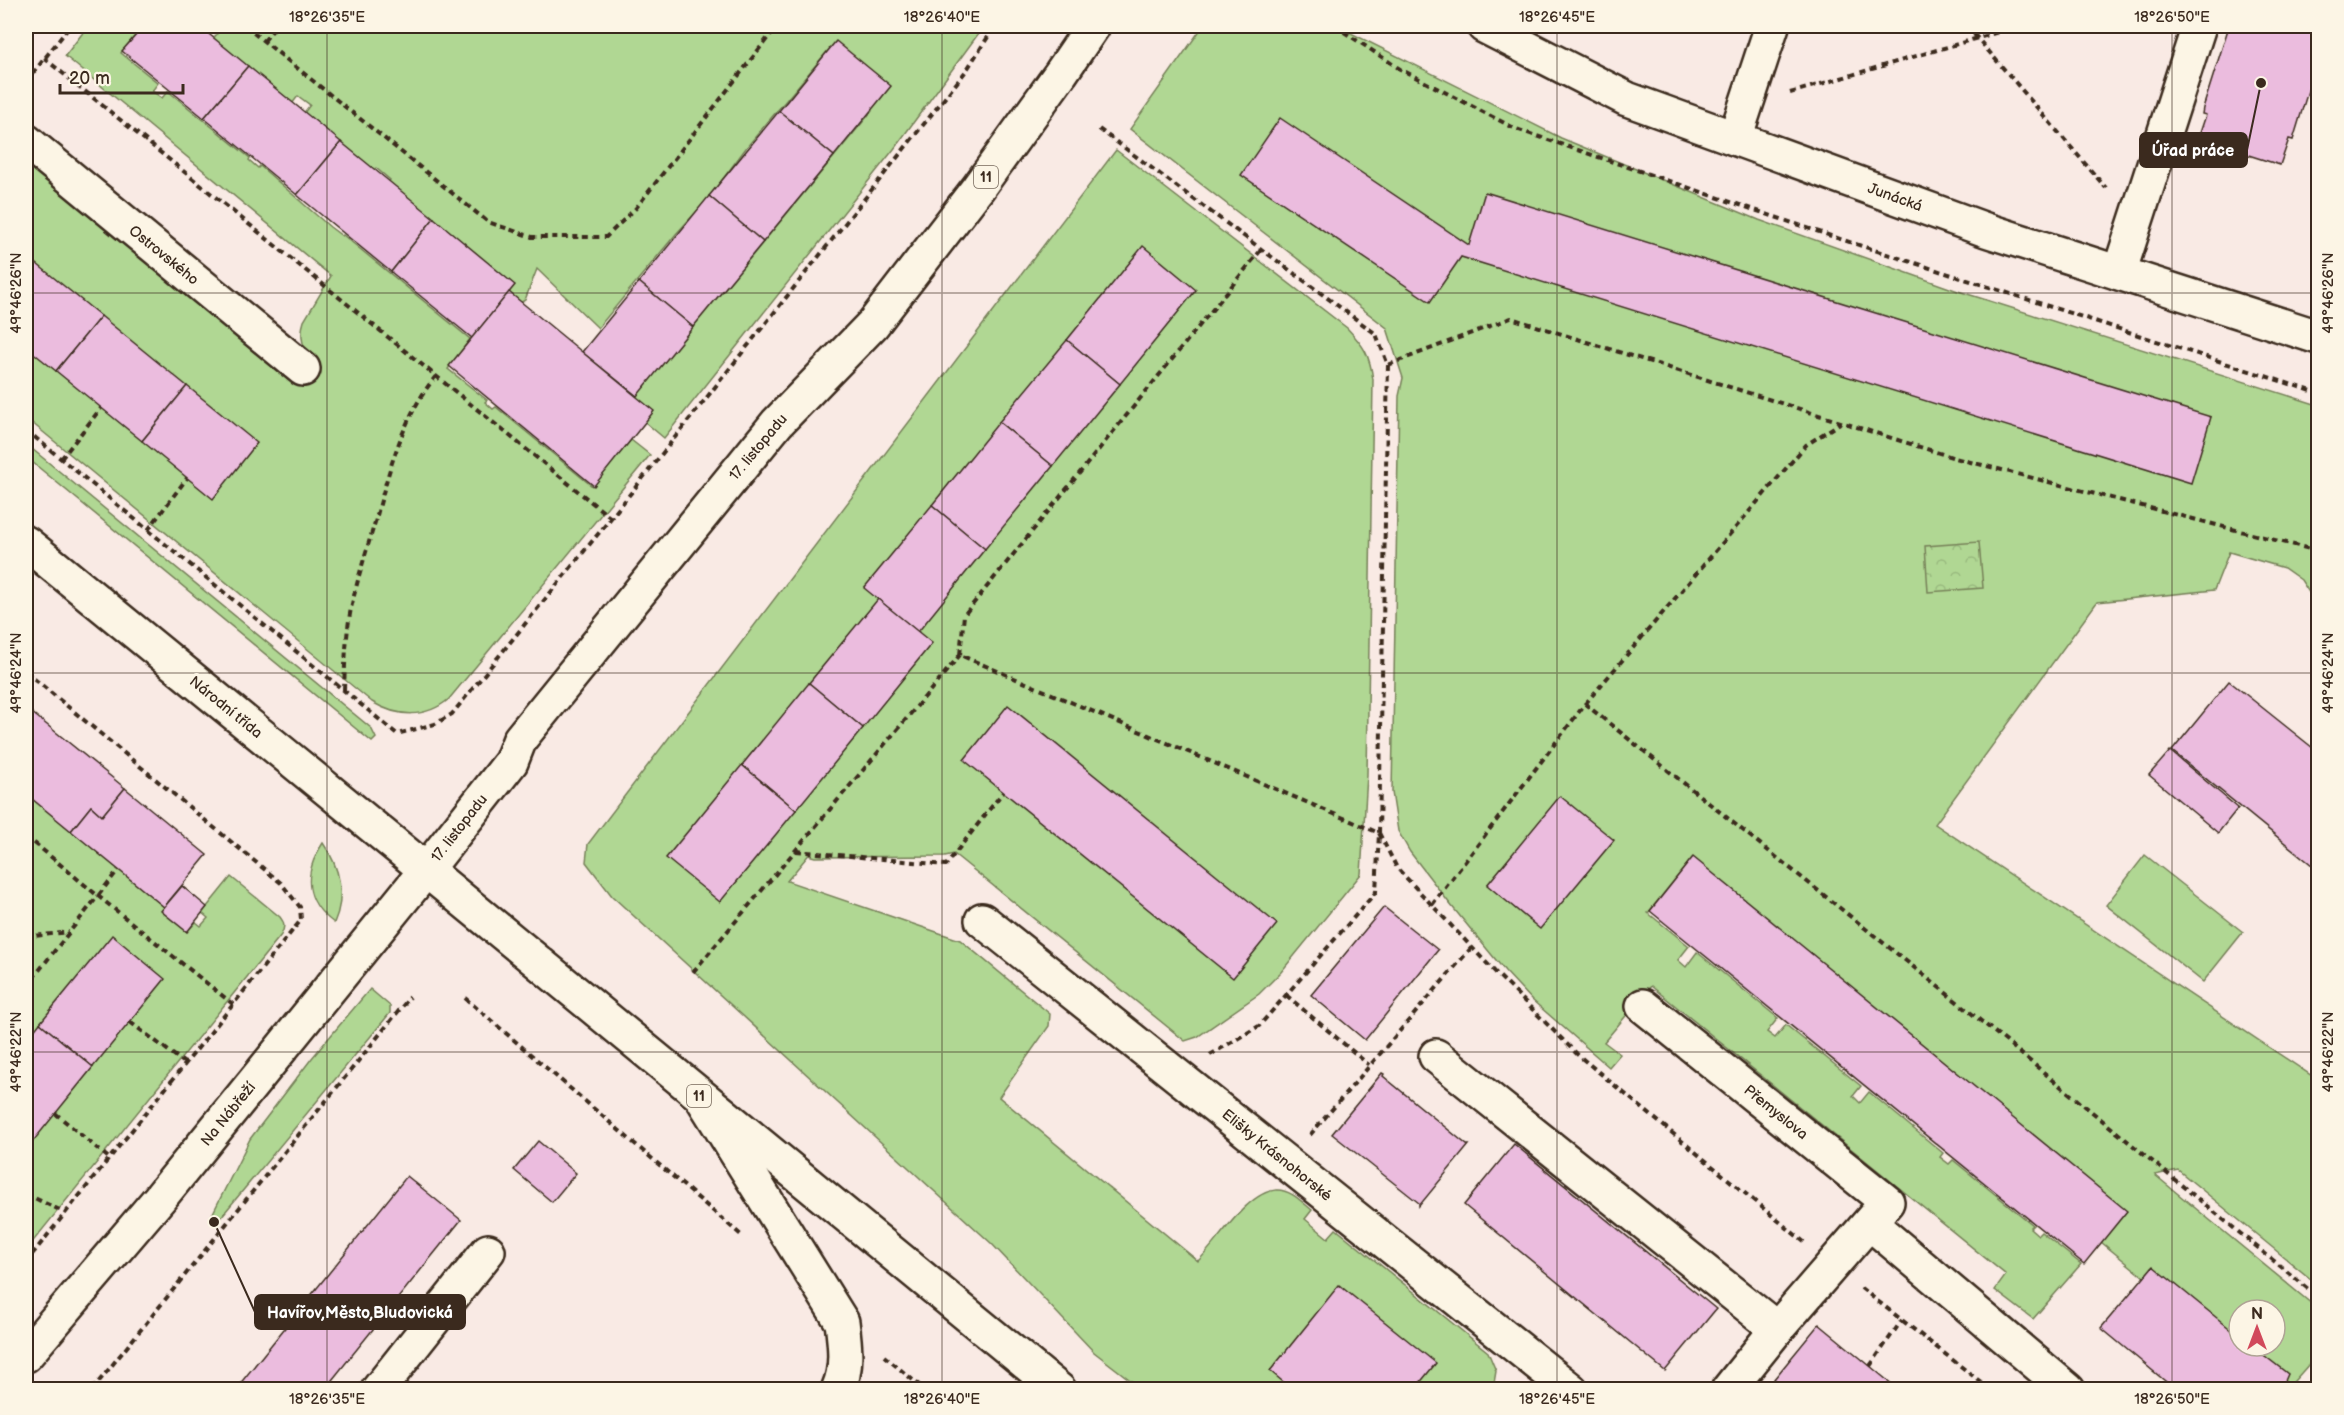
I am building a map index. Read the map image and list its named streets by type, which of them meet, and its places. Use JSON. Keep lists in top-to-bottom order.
{
  "streets": {
    "street": [
      "11",
      "Junácká",
      "Ostrovského",
      "17. listopadu",
      "Národní třída",
      "Přemyslova",
      "Na Nábřeží",
      "Elišky Krásnohorské"
    ]
  },
  "crossings": [
    ["11", "17. listopadu"],
    ["11", "Národní třída"],
    ["11", "Na Nábřeží"],
    ["17. listopadu", "Národní třída"],
    ["17. listopadu", "Na Nábřeží"],
    ["Národní třída", "Na Nábřeží"]
  ],
  "places": ["Úřad práce", "Havířov,Město,Bludovická"],
  "scale_bar": "20 m",
  "north": "top",
  "coordinates": [
    "18°26'35\"E",
    "18°26'40\"E",
    "18°26'45\"E",
    "18°26'50\"E",
    "49°46'26\"N",
    "49°46'24\"N",
    "49°46'22\"N"
  ]
}
